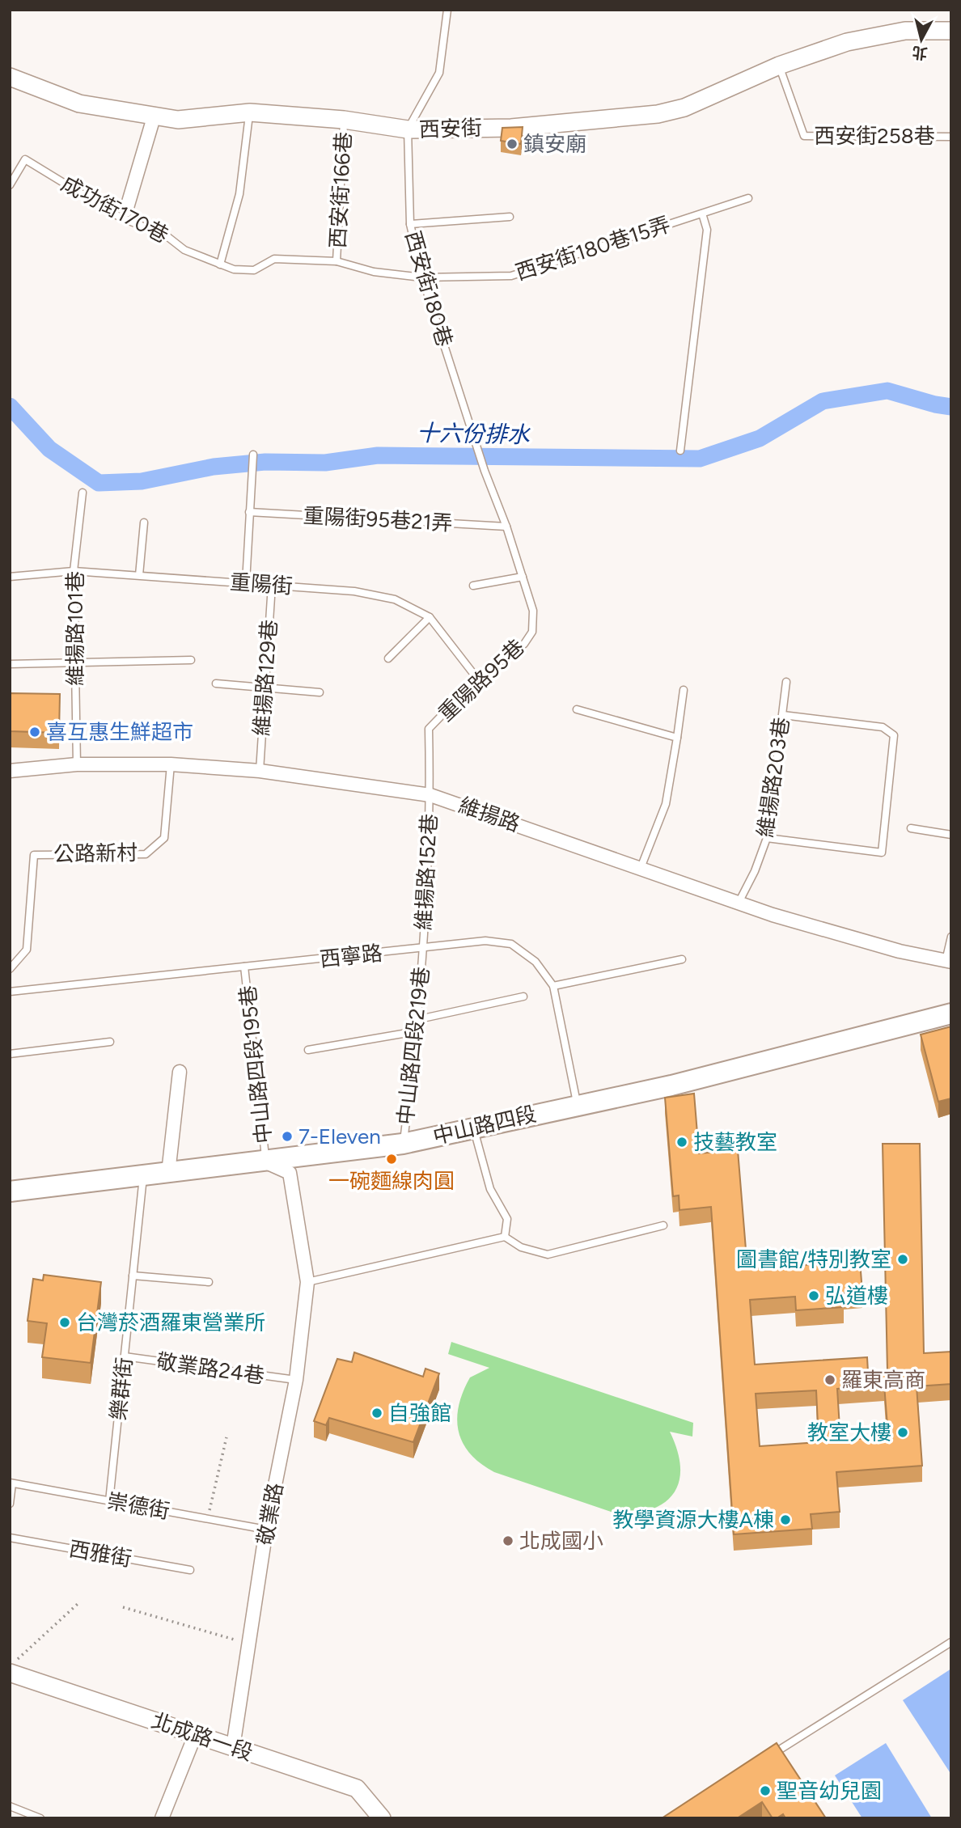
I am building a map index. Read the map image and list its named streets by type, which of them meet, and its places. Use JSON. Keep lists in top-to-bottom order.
{
  "streets": {
    "main road": ["中山路四段"],
    "street": [
      "西安街",
      "維揚路",
      "敬業路",
      "北成路一段"
    ],
    "lane": [
      "西安街258巷",
      "西安街166巷",
      "成功街170巷",
      "西安街180巷15弄",
      "西安街180巷",
      "重陽街95巷21弄",
      "重陽街",
      "維揚路101巷",
      "維揚路129巷",
      "重陽路95巷",
      "維揚路203巷",
      "公路新村",
      "維揚路152巷",
      "西寧路",
      "中山路四段219巷",
      "中山路四段195巷",
      "敬業路24巷",
      "樂群街",
      "崇德街",
      "西雅街"
    ]
  },
  "crossings": [
    ["西安街", "西安街258巷"],
    ["西安街", "西安街166巷"],
    ["西安街", "西安街180巷"],
    ["西安街166巷", "西安街180巷15弄"],
    ["成功街170巷", "西安街180巷15弄"],
    ["西安街180巷15弄", "西安街180巷"],
    ["西安街180巷", "重陽路95巷"],
    ["重陽街95巷21弄", "重陽路95巷"],
    ["重陽街", "維揚路101巷"],
    ["重陽街", "維揚路129巷"],
    ["重陽街", "重陽路95巷"],
    ["維揚路101巷", "維揚路"],
    ["維揚路129巷", "維揚路"],
    ["重陽路95巷", "維揚路"],
    ["重陽路95巷", "維揚路152巷"],
    ["維揚路203巷", "維揚路"],
    ["維揚路", "公路新村"],
    ["維揚路", "維揚路152巷"],
    ["維揚路152巷", "西寧路"],
    ["維揚路152巷", "中山路四段219巷"],
    ["西寧路", "中山路四段219巷"],
    ["西寧路", "中山路四段195巷"],
    ["西寧路", "中山路四段"],
    ["中山路四段219巷", "中山路四段"],
    ["中山路四段195巷", "中山路四段"],
    ["中山路四段195巷", "敬業路"],
    ["中山路四段", "樂群街"],
    ["中山路四段", "敬業路"],
    ["敬業路24巷", "樂群街"],
    ["敬業路24巷", "敬業路"],
    ["樂群街", "崇德街"],
    ["崇德街", "敬業路"],
    ["敬業路", "北成路一段"]
  ],
  "water": ["十六份排水"],
  "places": [
    "鎮安廟",
    "喜互惠生鮮超市",
    "7-Eleven",
    "技藝教室",
    "一碗麵線肉圓",
    "圖書館/特別教室",
    "弘道樓",
    "台灣菸酒羅東營業所",
    "羅東高商",
    "自強館",
    "教室大樓",
    "教學資源大樓A棟",
    "北成國小",
    "聖音幼兒園"
  ],
  "north": "bottom"
}
